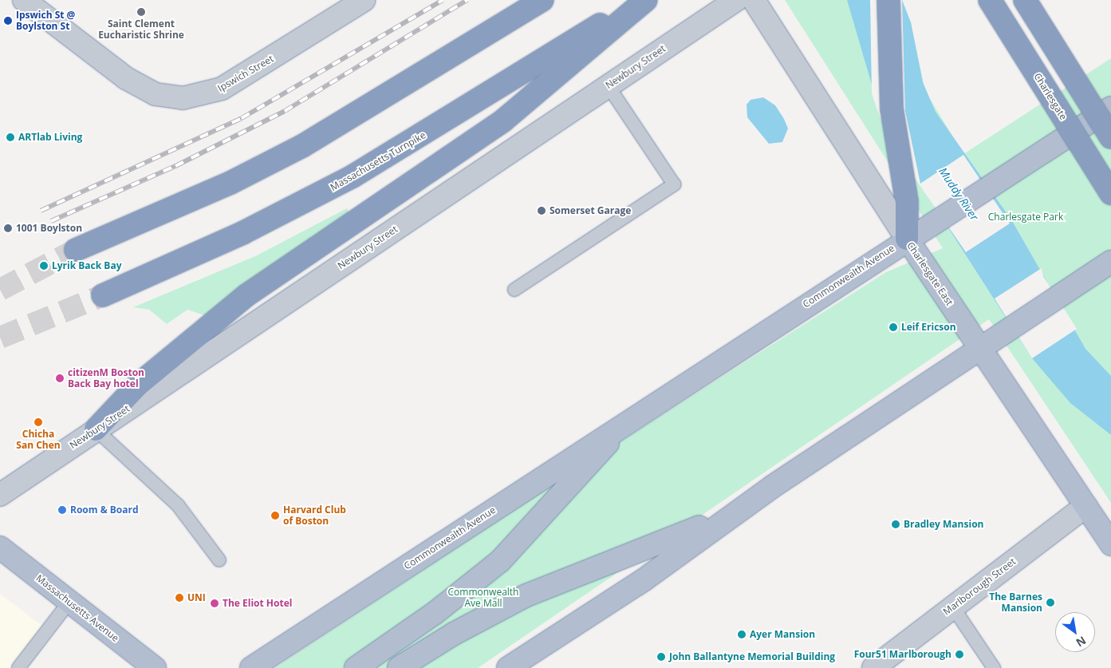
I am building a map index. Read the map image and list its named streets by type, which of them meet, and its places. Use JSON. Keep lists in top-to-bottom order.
{
  "streets": {
    "highway": ["Charlesgate", "Massachusetts Turnpike"],
    "main road": ["Charlesgate East", "Commonwealth Avenue", "Massachusetts Avenue"],
    "street": ["Newbury Street", "Ipswich Street", "Marlborough Street"]
  },
  "crossings": [
    ["Charlesgate East", "Commonwealth Avenue"],
    ["Charlesgate East", "Marlborough Street"]
  ],
  "water": ["Muddy River"],
  "parks": ["Charlesgate Park", "Commonwealth Ave Mall"],
  "places": [
    "Saint Clement Eucharistic Shrine",
    "Ipswich St @ Boylston St",
    "ARTlab Living",
    "Somerset Garage",
    "1001 Boylston",
    "Lyrik Back Bay",
    "Leif Ericson",
    "citizenM Boston Back Bay hotel",
    "Chicha San Chen",
    "Room & Board",
    "Harvard Club of Boston",
    "Bradley Mansion",
    "UNI",
    "The Barnes Mansion",
    "The Eliot Hotel",
    "Ayer Mansion",
    "Four51 Marlborough",
    "John Ballantyne Memorial Building"
  ],
  "north": "bottom right"
}
